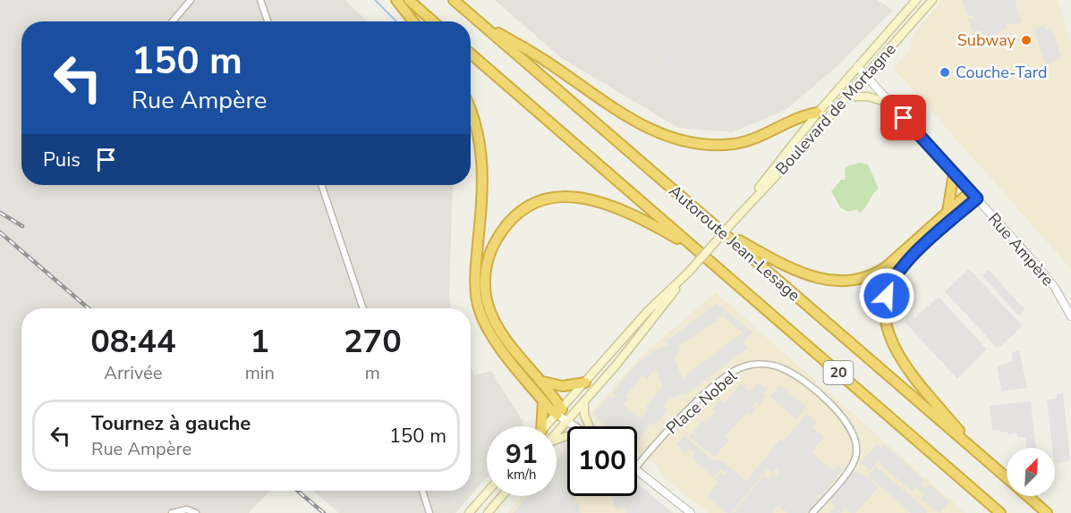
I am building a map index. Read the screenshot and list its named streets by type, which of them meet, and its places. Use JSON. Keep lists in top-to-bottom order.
{
  "streets": {
    "highway": ["Autoroute Jean-Lesage", "20"],
    "main road": ["Boulevard de Mortagne"],
    "street": ["Rue Ampère", "Place Nobel"]
  },
  "crossings": [
    ["Boulevard de Mortagne", "Rue Ampère"]
  ],
  "places": ["Subway", "Couche-Tard"],
  "north": "top right",
  "page": {
    "turn": ["150 m", "Rue Ampère"],
    "then": "Puis",
    "eta": [
      "08:44",
      "Arrivée",
      "1",
      "min",
      "270",
      "m"
    ],
    "list": [
      {
        "name": "Tournez à gauche",
        "note": "Rue Ampère",
        "value": "150 m"
      }
    ],
    "speed": "91 km/h",
    "limit": "100"
  }
}
